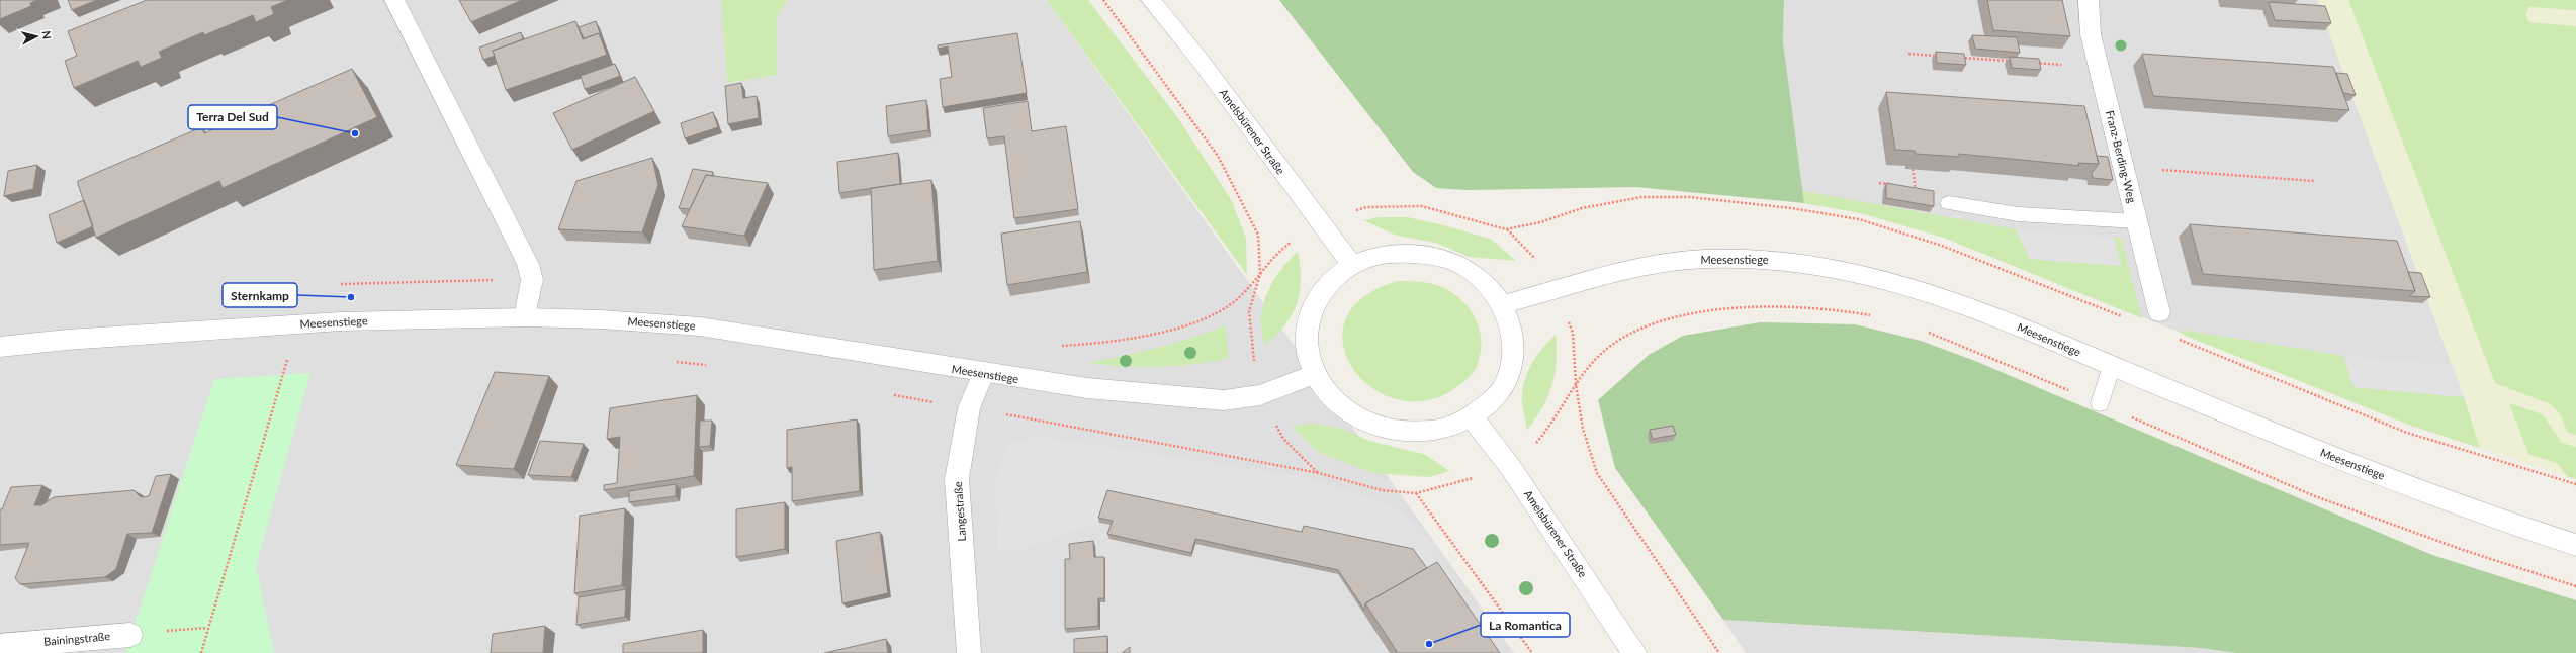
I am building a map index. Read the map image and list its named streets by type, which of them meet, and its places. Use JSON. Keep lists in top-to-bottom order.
{
  "streets": {
    "street": [
      "Amelsbürener Straße",
      "Franz-Berding-Weg",
      "Meesenstiege",
      "Langestraße",
      "Bainingstraße"
    ]
  },
  "crossings": [
    ["Meesenstiege", "Langestraße"]
  ],
  "places": ["Terra Del Sud", "Sternkamp", "La Romantica"],
  "north": "right"
}
